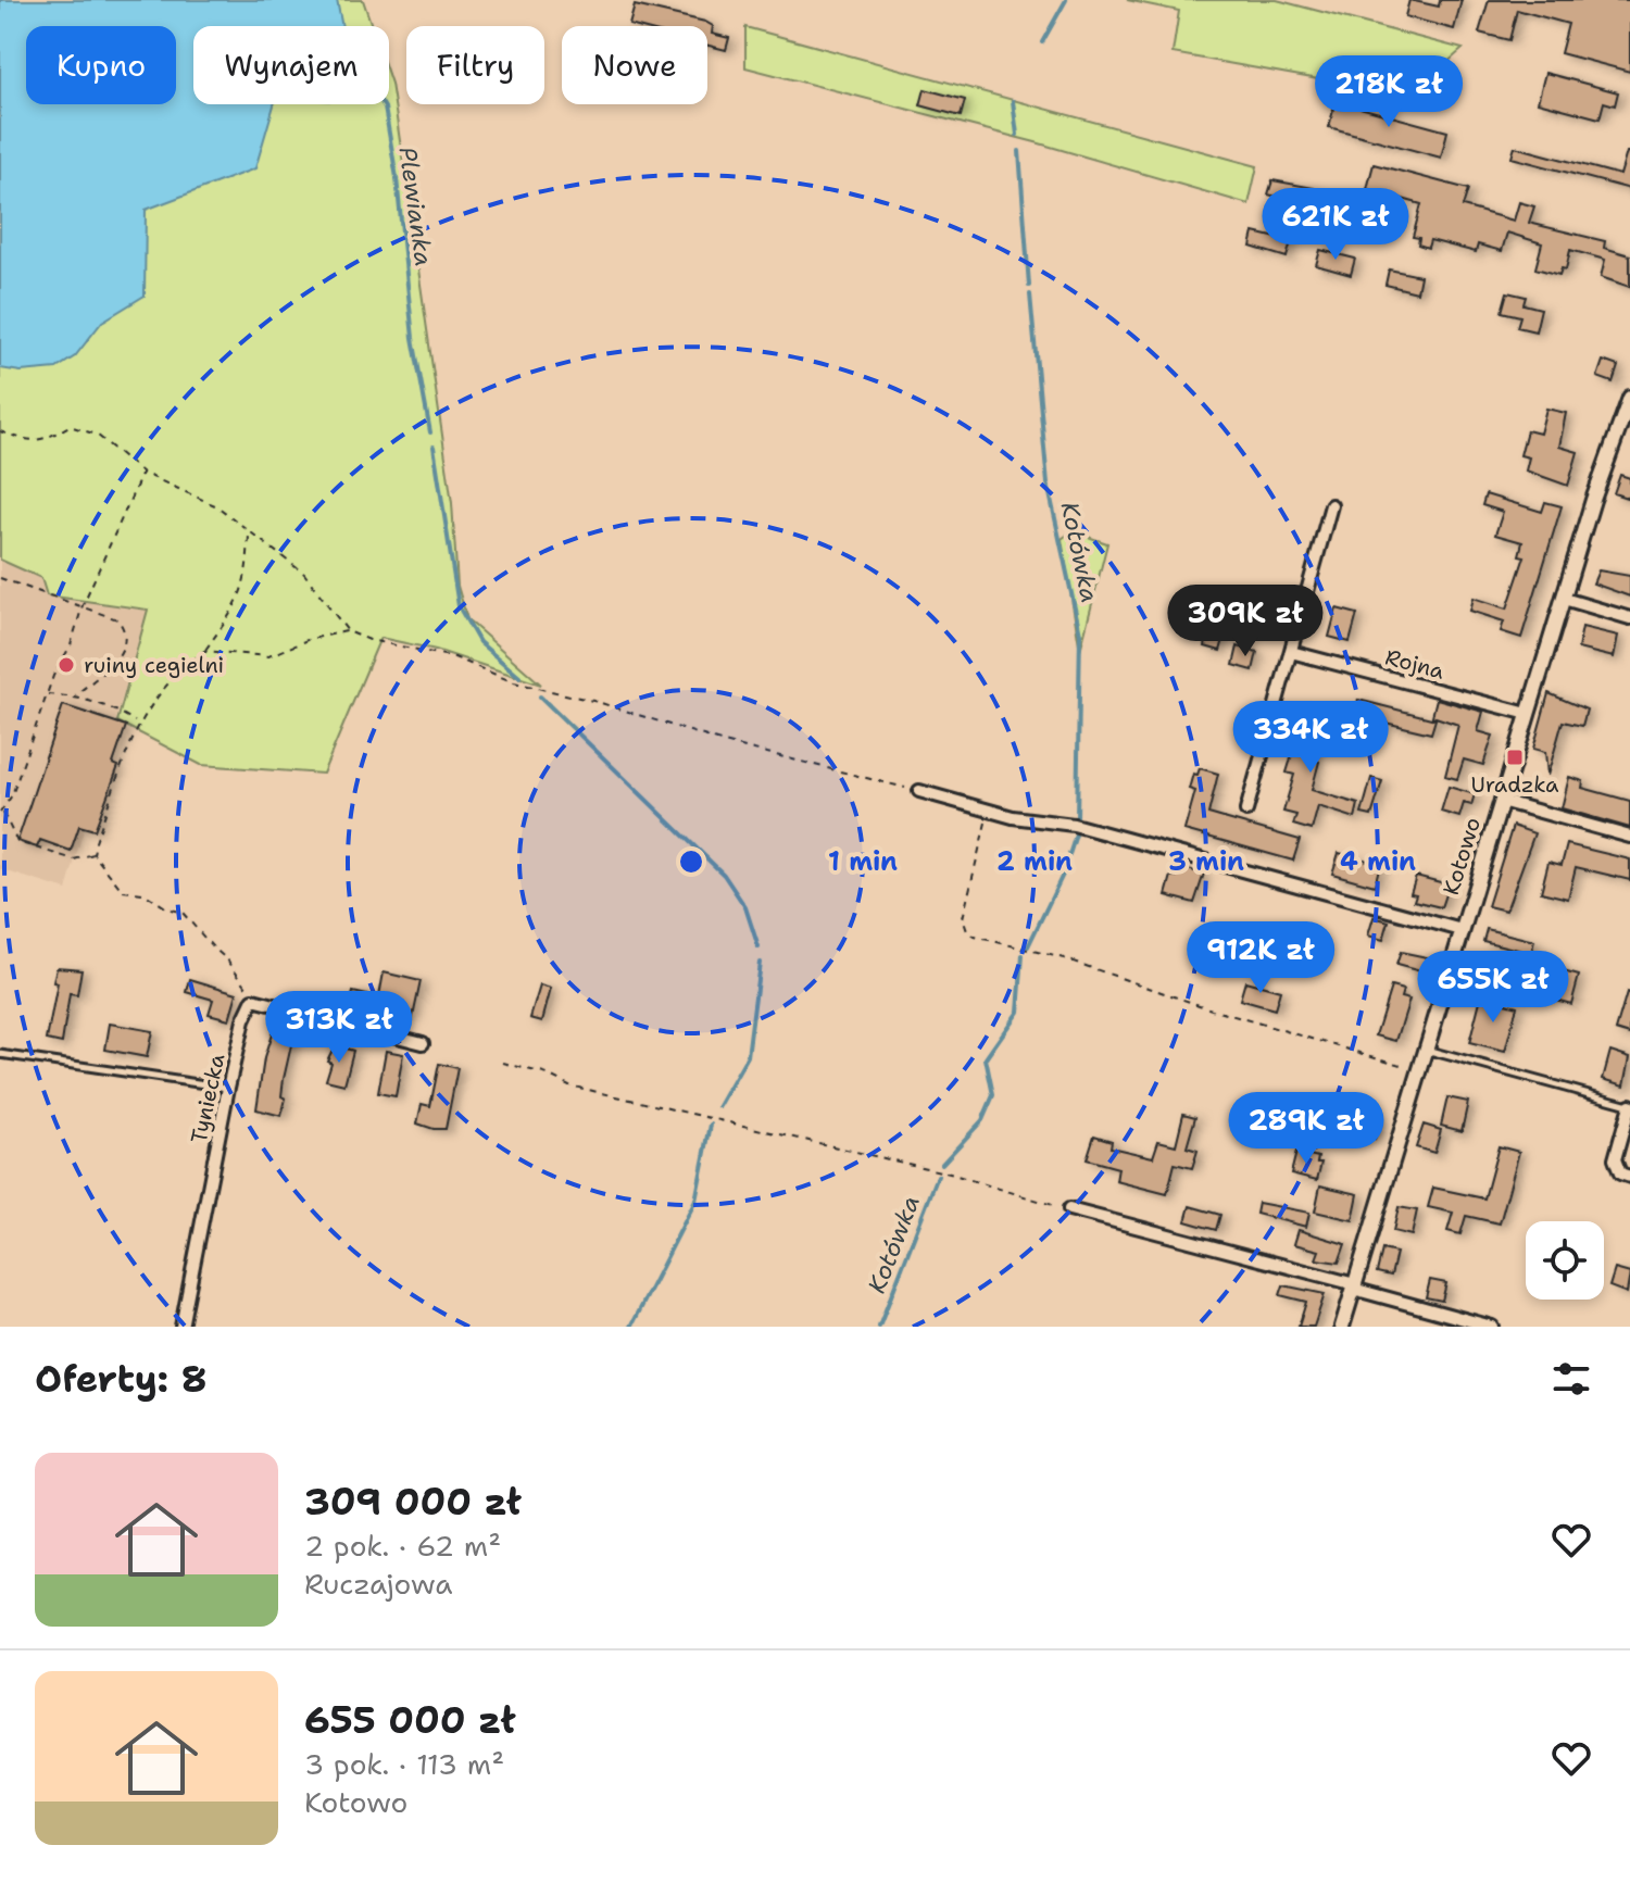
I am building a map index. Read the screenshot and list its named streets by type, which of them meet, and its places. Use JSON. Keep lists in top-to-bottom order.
{
  "streets": {
    "street": ["Rojna", "Kotowo", "Tyniecka"]
  },
  "crossings": [
    ["Rojna", "Kotowo"]
  ],
  "water": ["Plewianka", "Kotówka"],
  "places": {
    "other": ["ruiny cegielni"],
    "transit": ["Uradzka"]
  },
  "page": {
    "chip": [
      "Kupno",
      "Wynajem",
      "Filtry",
      "Nowe"
    ],
    "price": [
      "218K zł",
      "621K zł",
      "309K zł",
      "334K zł",
      "912K zł",
      "655K zł",
      "313K zł",
      "289K zł"
    ],
    "heading": "Oferty: 8",
    "list": [
      {
        "name": "309 000 zł",
        "note": "2 pok. · 62 m² · Ruczajowa"
      },
      {
        "name": "655 000 zł",
        "note": "3 pok. · 113 m² · Kotowo"
      }
    ]
  },
  "rings": [
    "1 min",
    "2 min",
    "3 min",
    "4 min"
  ]
}
